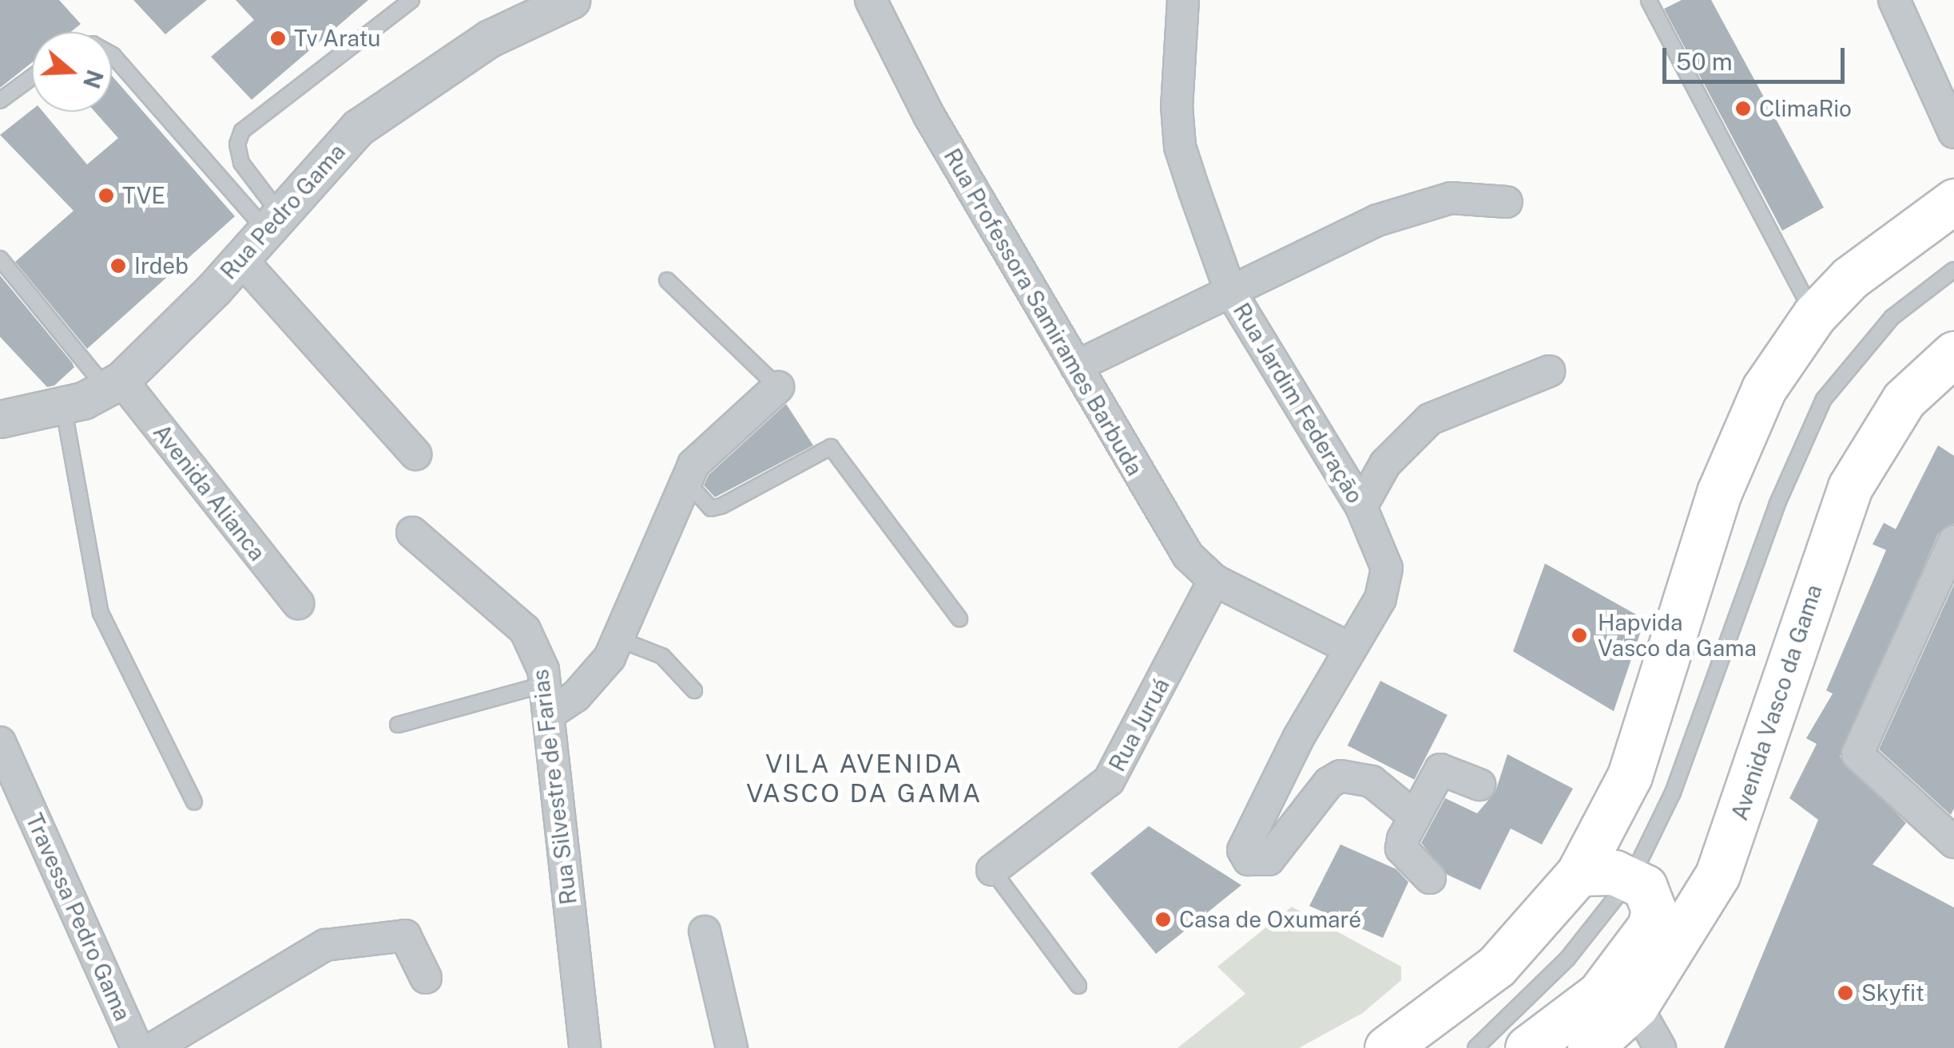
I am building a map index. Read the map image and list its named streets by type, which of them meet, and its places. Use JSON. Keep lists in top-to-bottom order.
{
  "streets": {
    "main road": ["Avenida Vasco da Gama"],
    "street": [
      "Rua Pedro Gama",
      "Rua Professora Samirames Barbuda",
      "Rua Jardim Federação",
      "Avenida Alianca",
      "Rua Juruá",
      "Rua Silvestre de Farias",
      "Travessa Pedro Gama"
    ]
  },
  "crossings": [
    ["Rua Pedro Gama", "Avenida Alianca"],
    ["Rua Professora Samirames Barbuda", "Rua Juruá"]
  ],
  "districts": ["VILA AVENIDA VASCO DA GAMA"],
  "places": [
    "Tv Aratu",
    "ClimaRio",
    "TVE",
    "Irdeb",
    "Hapvida Vasco da Gama",
    "Casa de Oxumaré",
    "Skyfit"
  ],
  "scale_bar": "50 m",
  "north": "right"
}
